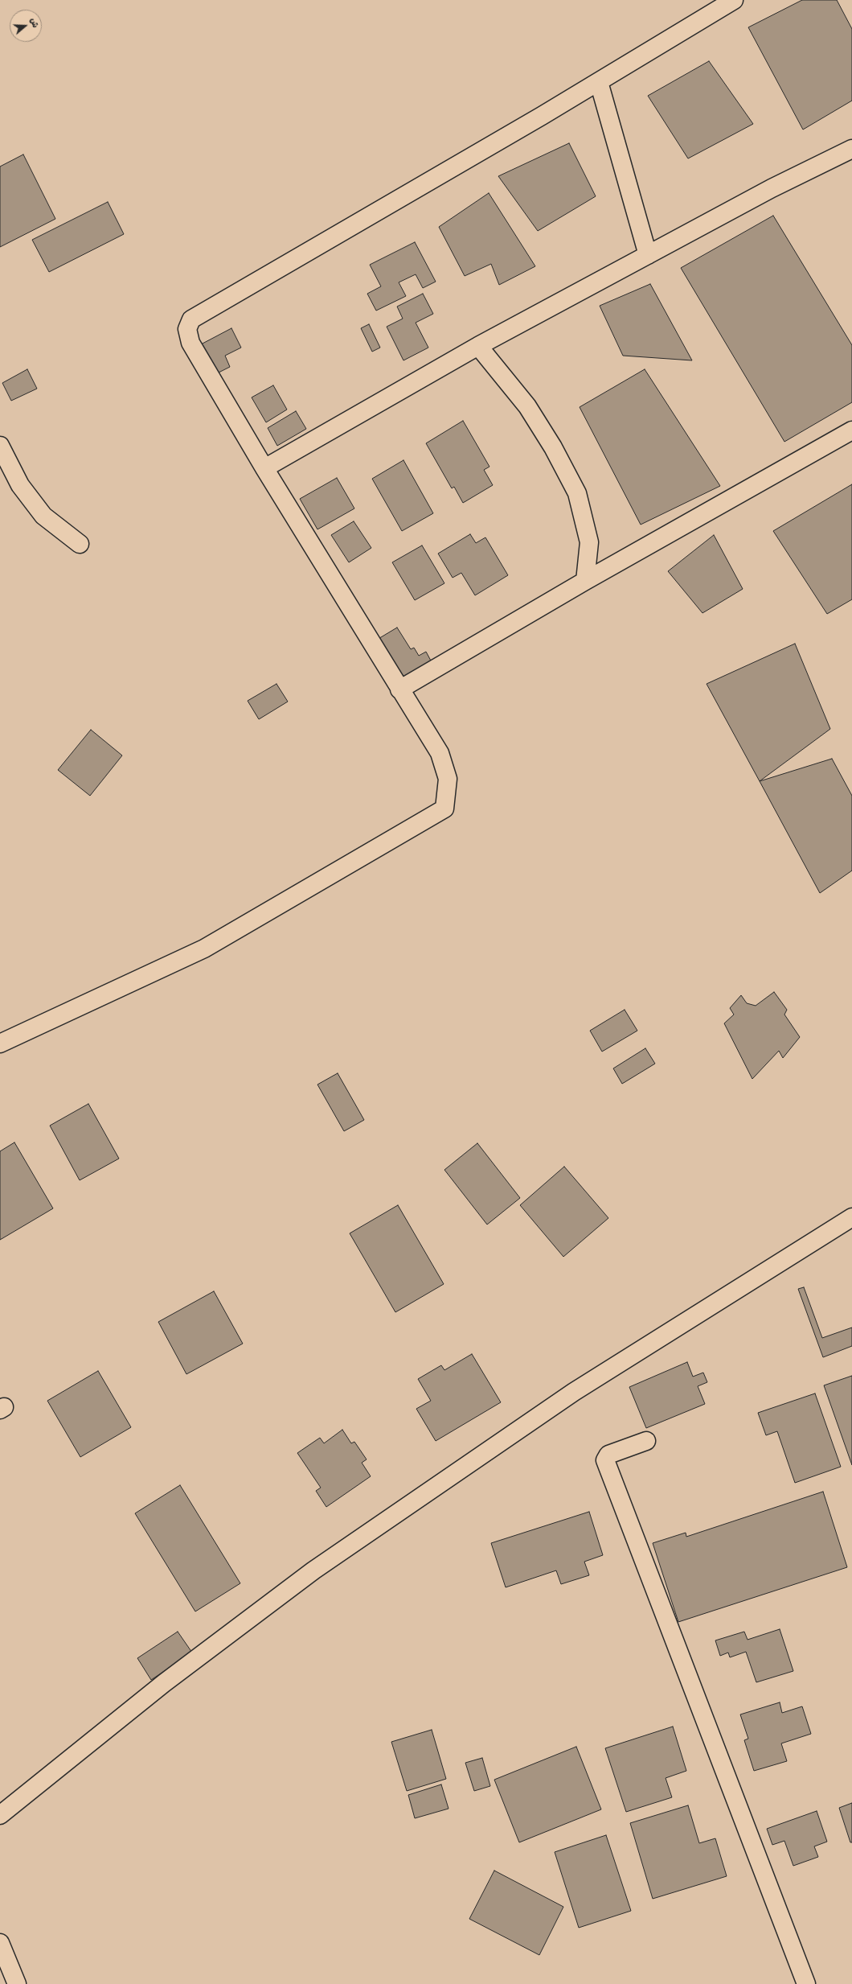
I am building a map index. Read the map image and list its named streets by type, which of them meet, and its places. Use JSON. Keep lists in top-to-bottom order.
{
  "north": "right"
}
